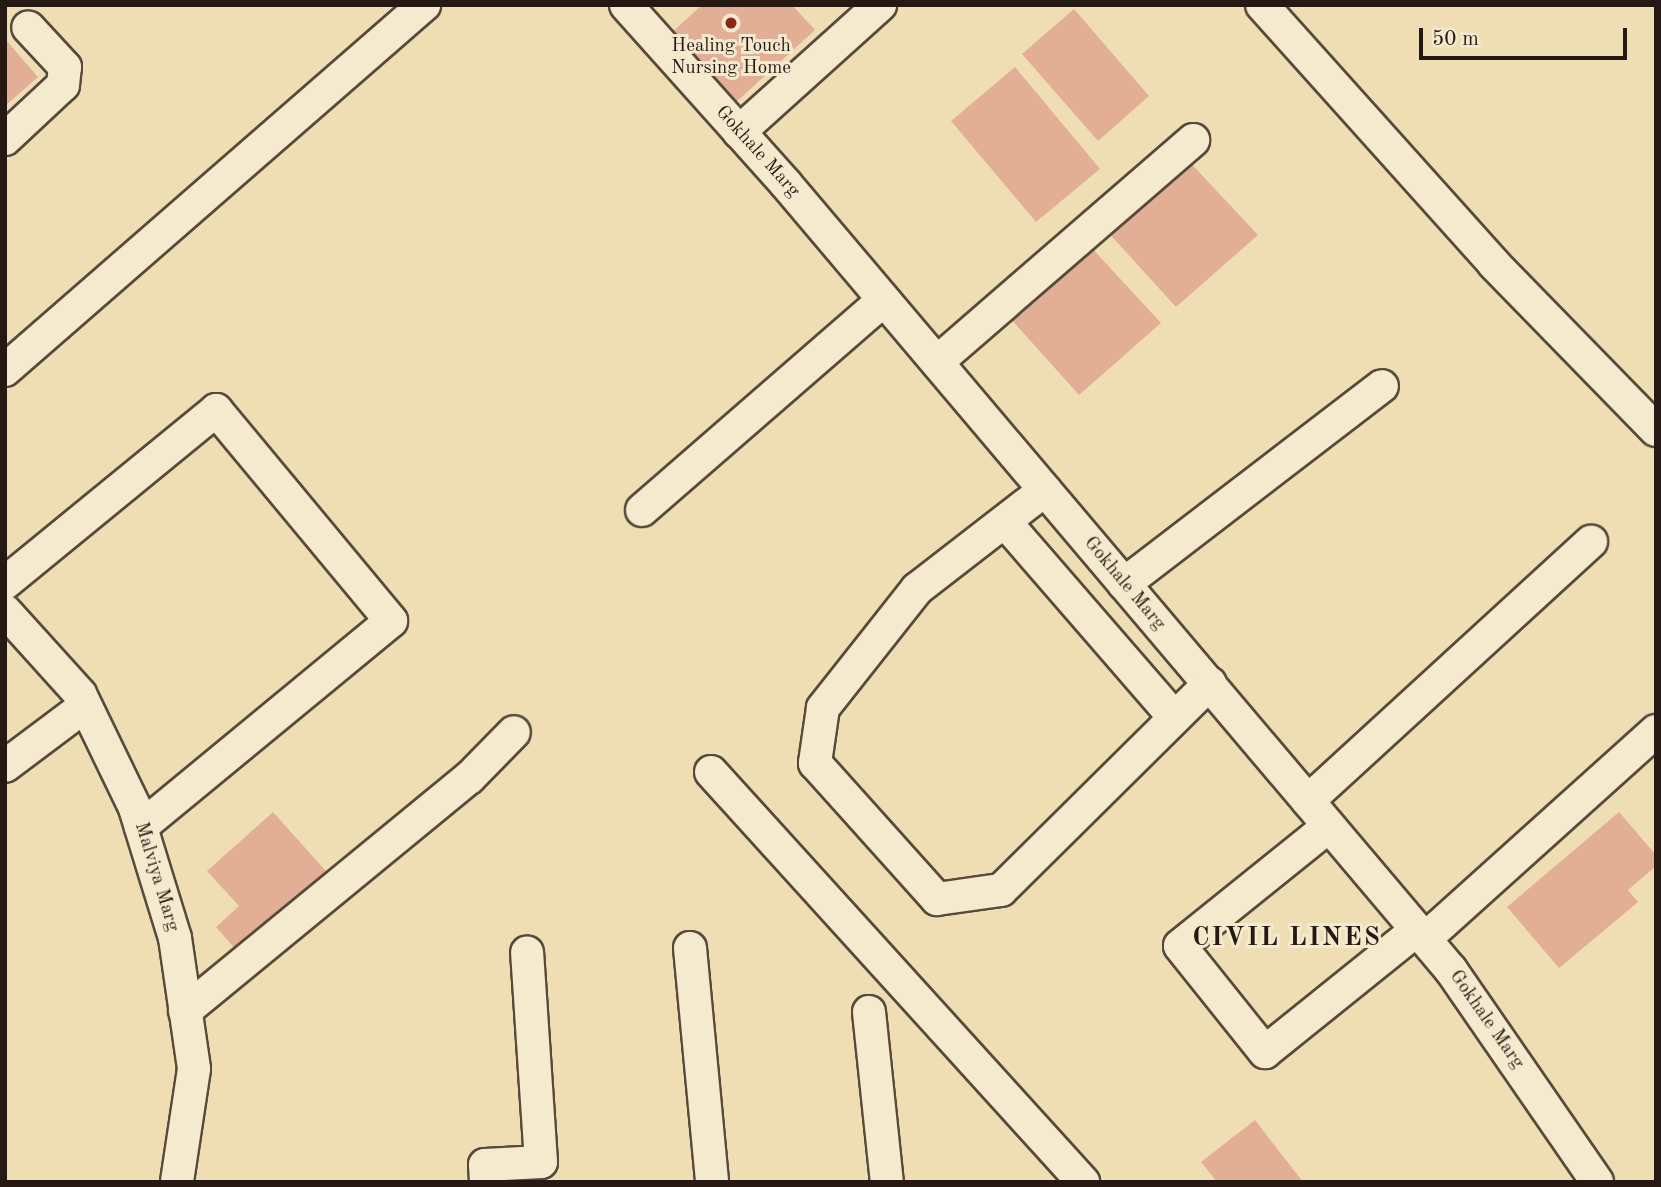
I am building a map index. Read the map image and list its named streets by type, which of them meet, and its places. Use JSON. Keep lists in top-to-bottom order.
{
  "streets": {
    "street": ["Gokhale Marg", "Malviya Marg"]
  },
  "districts": ["CIVIL LINES"],
  "places": ["Healing Touch Nursing Home"],
  "scale_bar": "50 m"
}
